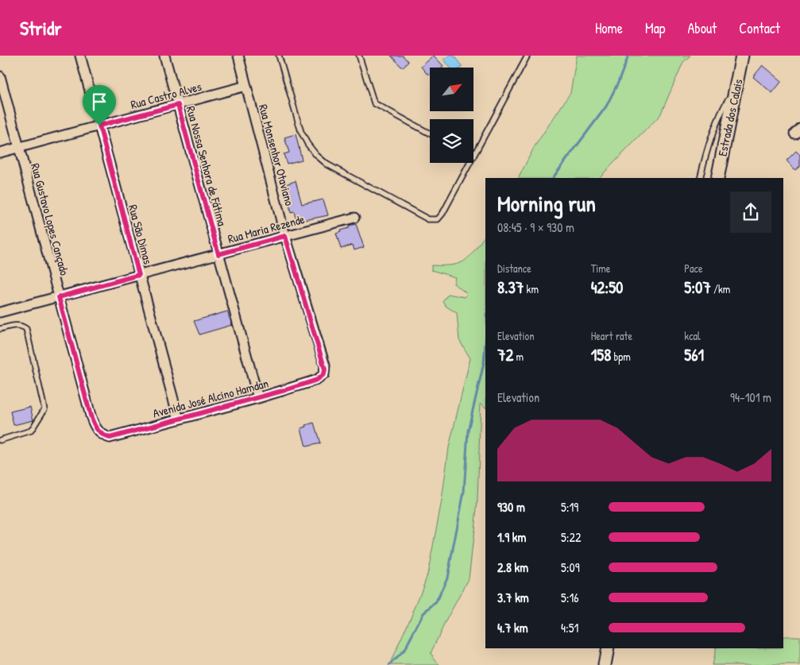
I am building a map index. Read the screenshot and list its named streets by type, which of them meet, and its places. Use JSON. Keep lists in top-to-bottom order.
{
  "streets": {
    "street": [
      "Rua Castro Alves",
      "Estrada dos Calais",
      "Rua Monsenhor Otaviano",
      "Rua Nossa Senhora de Fátima",
      "Rua Gustavo Lopes Cançado",
      "Rua Maria Rezende",
      "Rua São Dimas",
      "Avenida José Alcino Hamdan"
    ]
  },
  "crossings": [
    ["Rua Castro Alves", "Rua Monsenhor Otaviano"],
    ["Rua Castro Alves", "Rua Nossa Senhora de Fátima"],
    ["Rua Castro Alves", "Rua Gustavo Lopes Cançado"],
    ["Rua Castro Alves", "Rua São Dimas"],
    ["Rua Monsenhor Otaviano", "Rua Maria Rezende"],
    ["Rua Monsenhor Otaviano", "Avenida José Alcino Hamdan"],
    ["Rua Nossa Senhora de Fátima", "Rua Maria Rezende"],
    ["Rua Nossa Senhora de Fátima", "Avenida José Alcino Hamdan"],
    ["Rua Gustavo Lopes Cançado", "Rua Maria Rezende"],
    ["Rua Gustavo Lopes Cançado", "Avenida José Alcino Hamdan"],
    ["Rua Maria Rezende", "Rua São Dimas"],
    ["Rua São Dimas", "Avenida José Alcino Hamdan"]
  ],
  "north": "top right",
  "page": {
    "header": "Stridr",
    "nav": [
      "Home",
      "Map",
      "About",
      "Contact"
    ],
    "heading": ["Morning run", "08:45 · 9 × 930 m"],
    "stats": [
      ["Distance", "8.37 km"],
      ["Time", "42:50"],
      ["Pace", "5:07 /km"],
      ["Elevation", "72 m"],
      ["Heart rate", "158 bpm"],
      ["kcal", "561"]
    ],
    "chart": ["Elevation", "94–101 m"],
    "list": [
      {
        "name": "930 m",
        "note": "5:19"
      },
      {
        "name": "1.9 km",
        "note": "5:22"
      },
      {
        "name": "2.8 km",
        "note": "5:09"
      },
      {
        "name": "3.7 km",
        "note": "5:16"
      },
      {
        "name": "4.7 km",
        "note": "4:51"
      }
    ]
  }
}
